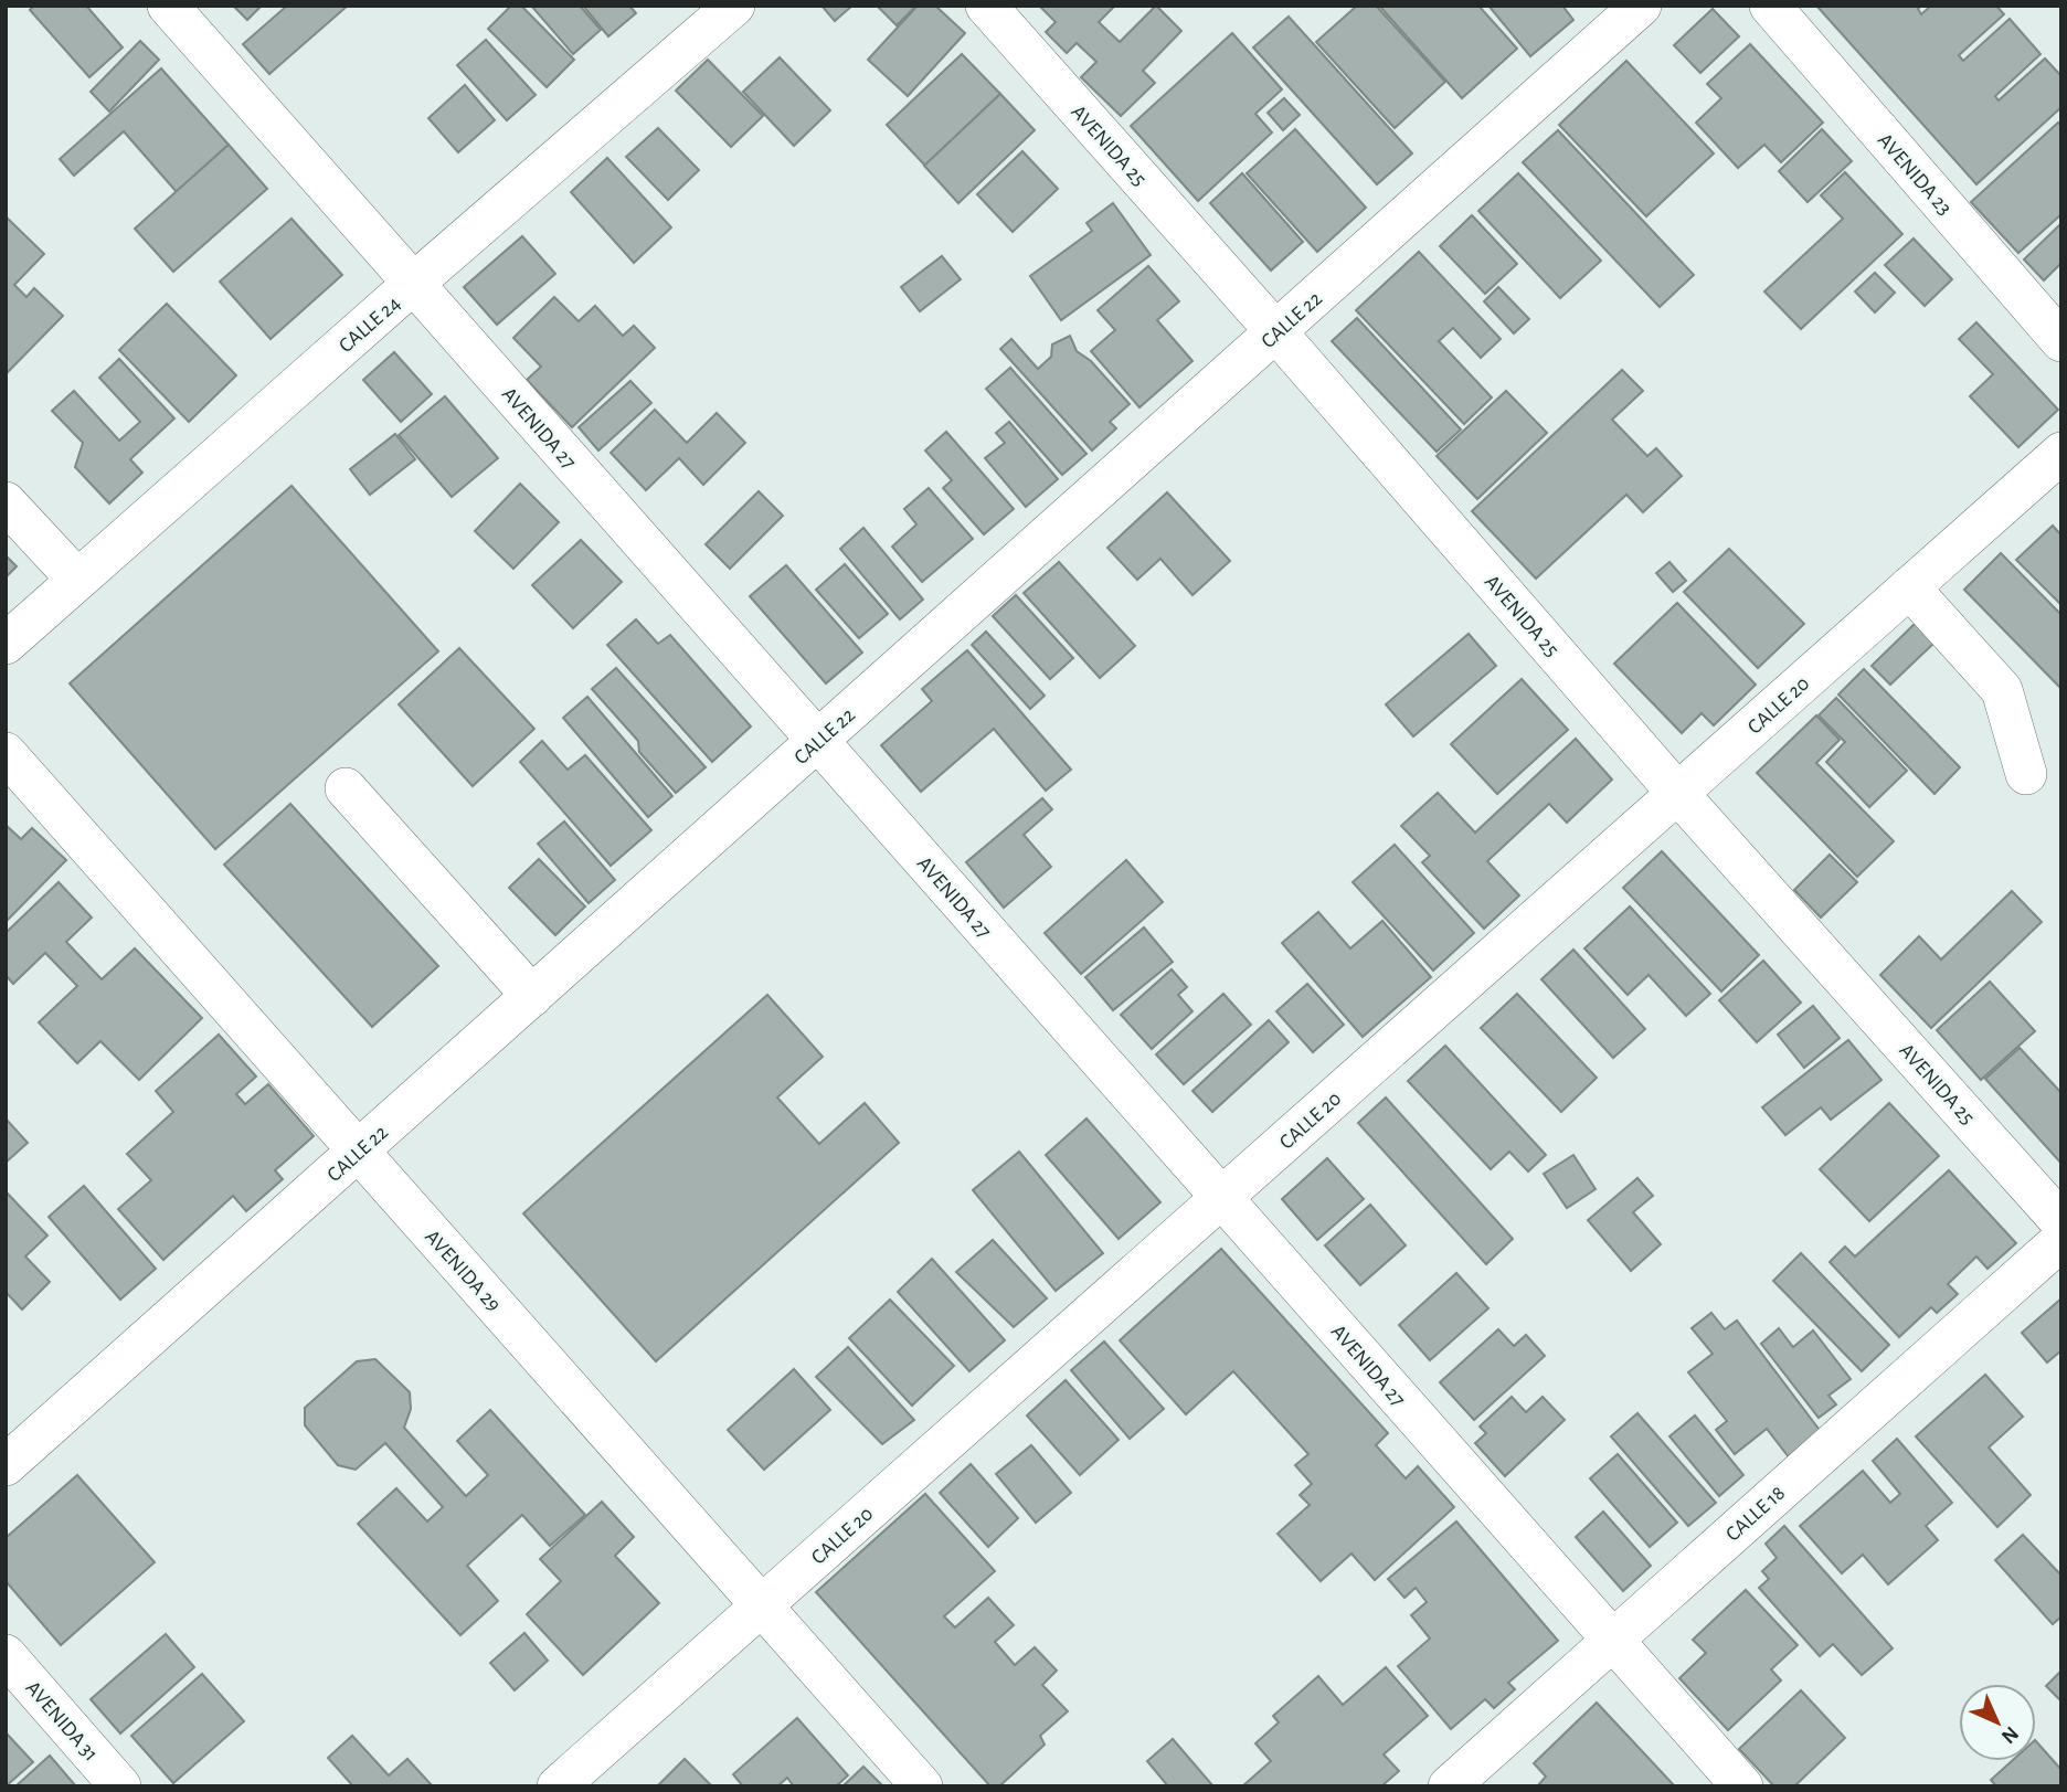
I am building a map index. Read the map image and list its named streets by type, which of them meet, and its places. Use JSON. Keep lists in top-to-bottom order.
{
  "streets": {
    "street": [
      "AVENIDA 25",
      "AVENIDA 23",
      "CALLE 22",
      "CALLE 24",
      "AVENIDA 27",
      "CALLE 20",
      "AVENIDA 29",
      "CALLE 18",
      "AVENIDA 31"
    ]
  },
  "crossings": [
    ["AVENIDA 25", "CALLE 22"],
    ["AVENIDA 25", "CALLE 20"],
    ["CALLE 22", "AVENIDA 27"],
    ["CALLE 22", "AVENIDA 29"],
    ["CALLE 24", "AVENIDA 27"],
    ["AVENIDA 27", "CALLE 20"],
    ["AVENIDA 27", "CALLE 18"],
    ["CALLE 20", "AVENIDA 29"]
  ],
  "north": "bottom right"
}
